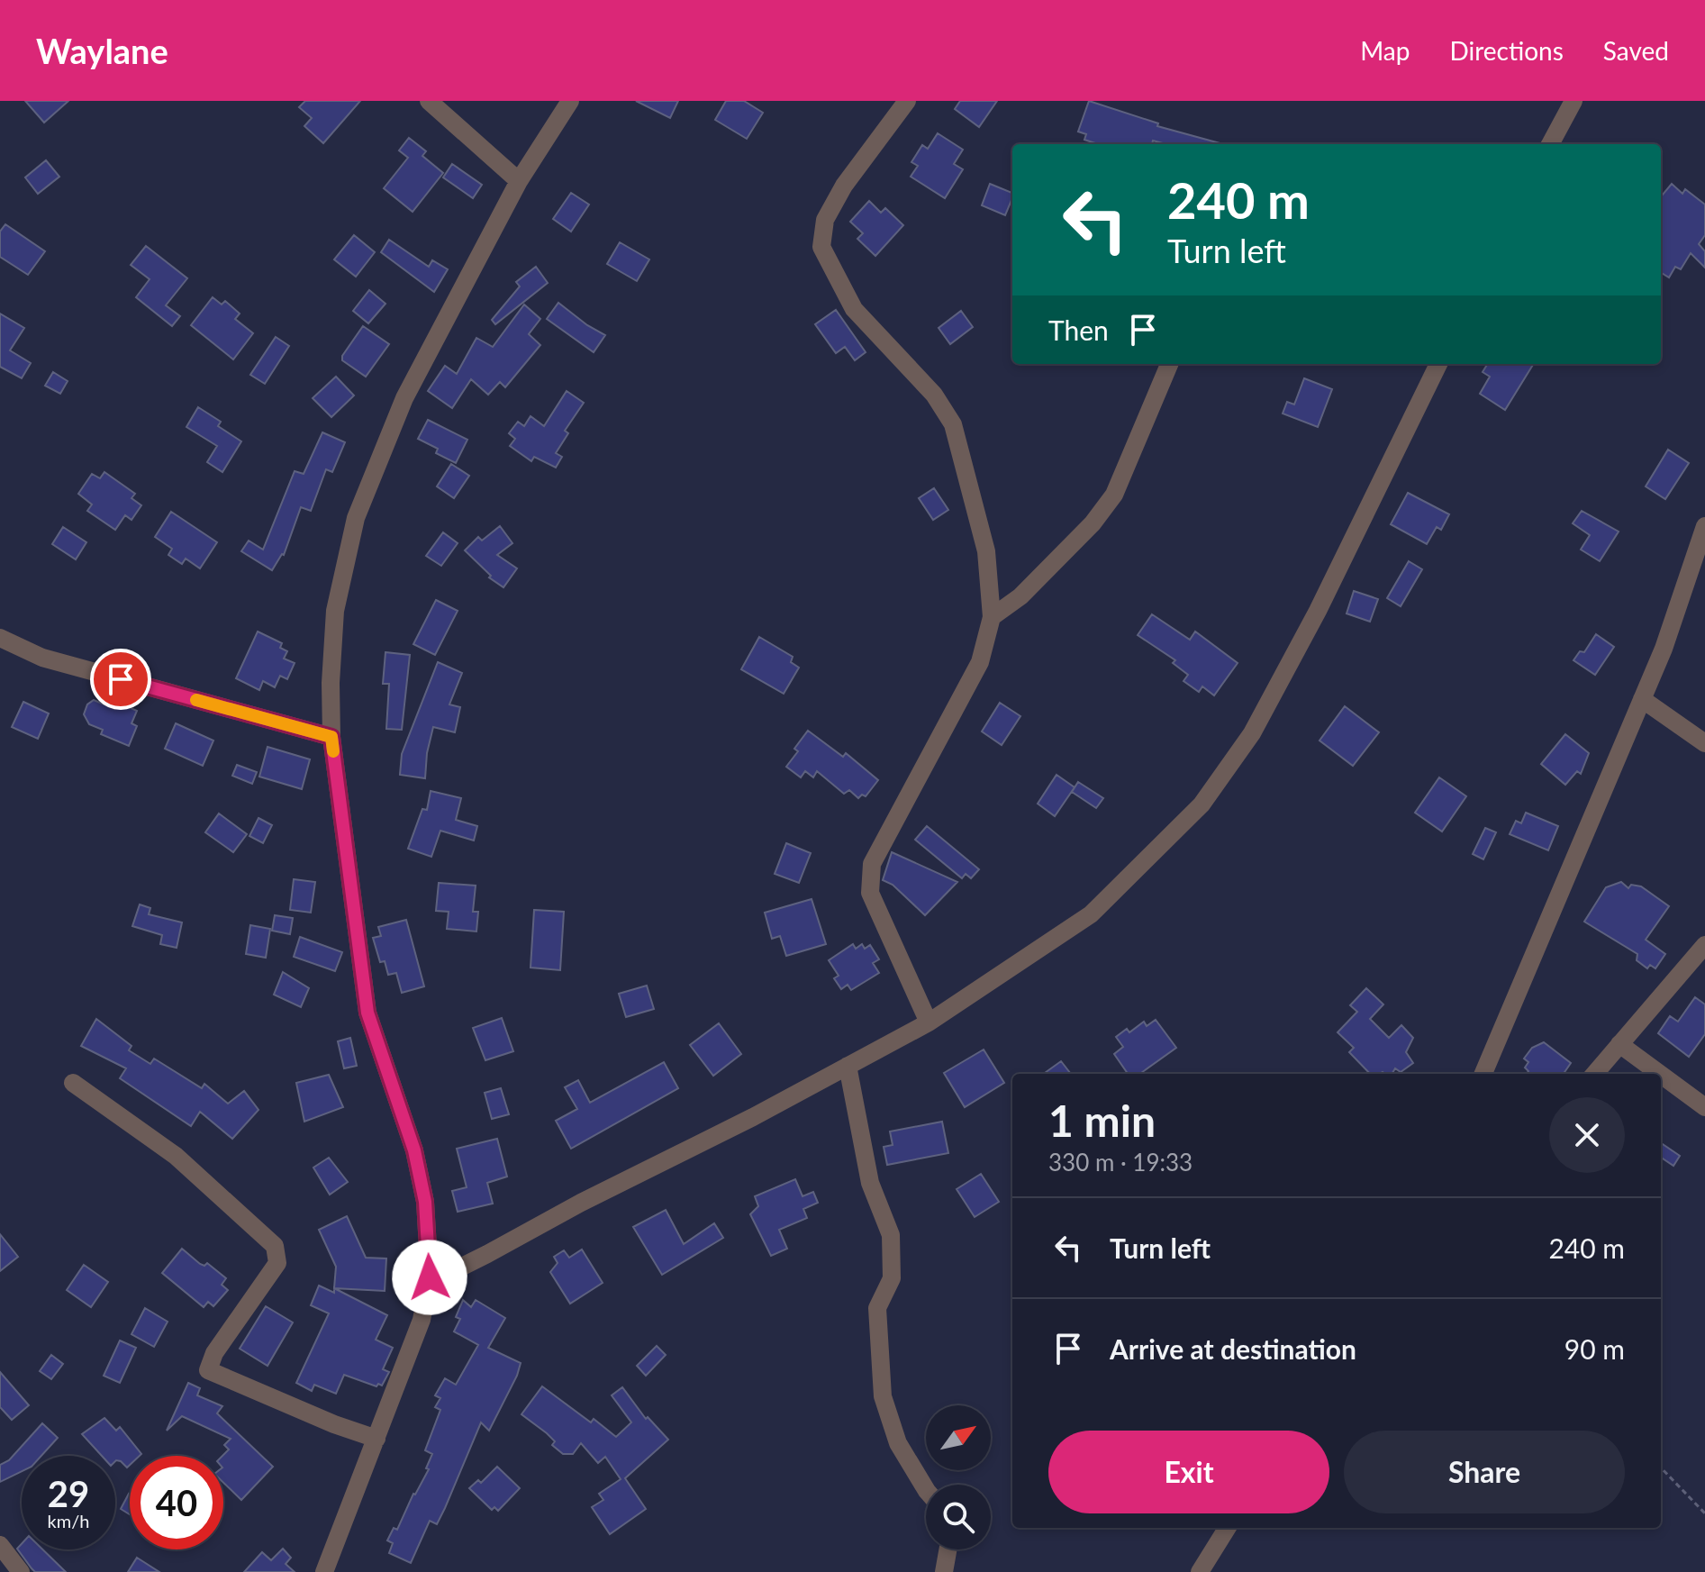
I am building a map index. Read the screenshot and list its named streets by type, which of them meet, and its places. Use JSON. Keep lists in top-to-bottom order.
{
  "north": "top right",
  "page": {
    "header": "Waylane",
    "nav": ["Map", "Directions", "Saved"],
    "turn": ["240 m", "Turn left"],
    "then": "Then",
    "heading": ["1 min", "330 m · 19:33"],
    "list": [
      {
        "name": "Turn left",
        "value": "240 m"
      },
      {
        "name": "Arrive at destination",
        "value": "90 m"
      }
    ],
    "buttons": ["Exit", "Share"],
    "speed": "29 km/h",
    "limit": "40"
  }
}
